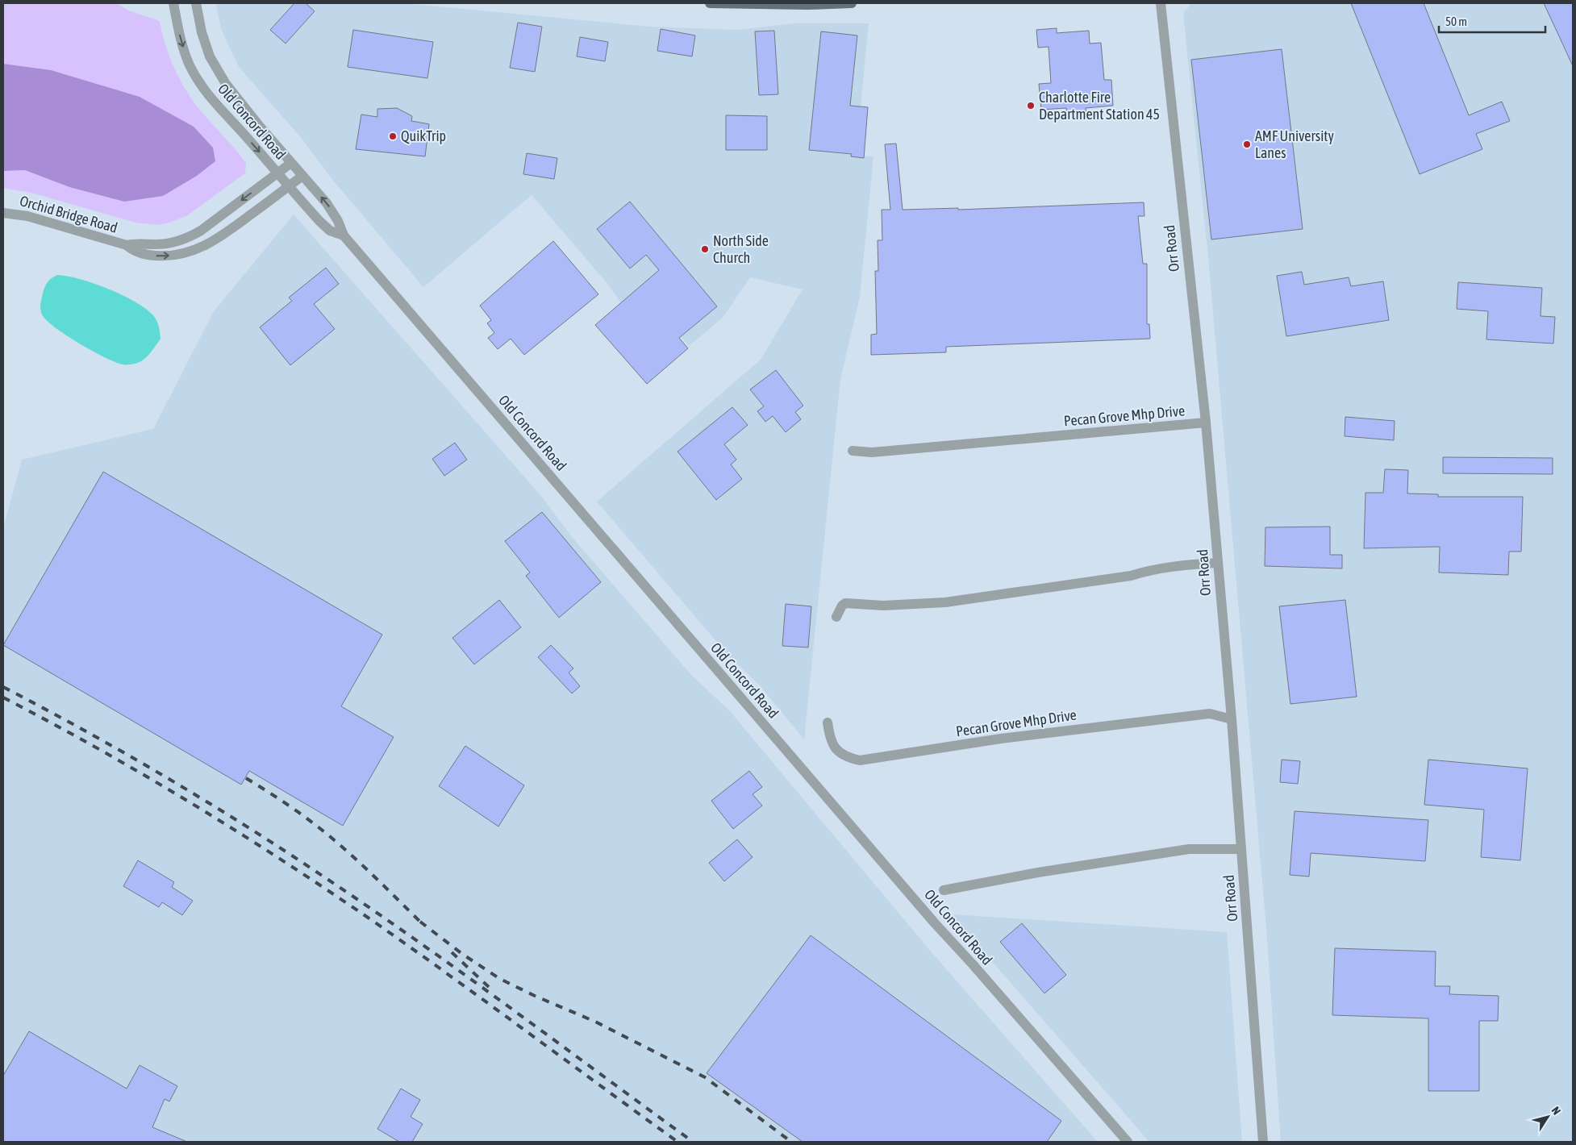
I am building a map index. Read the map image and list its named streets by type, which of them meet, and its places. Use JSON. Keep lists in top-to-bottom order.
{
  "streets": {
    "street": [
      "Old Concord Road",
      "Orchid Bridge Road",
      "Orr Road",
      "Pecan Grove Mhp Drive"
    ]
  },
  "crossings": [
    ["Old Concord Road", "Orchid Bridge Road"],
    ["Orr Road", "Pecan Grove Mhp Drive"]
  ],
  "places": [
    "Charlotte Fire Department Station 45",
    "QuikTrip",
    "AMF University Lanes",
    "North Side Church"
  ],
  "scale_bar": "50 m",
  "north": "top right"
}
